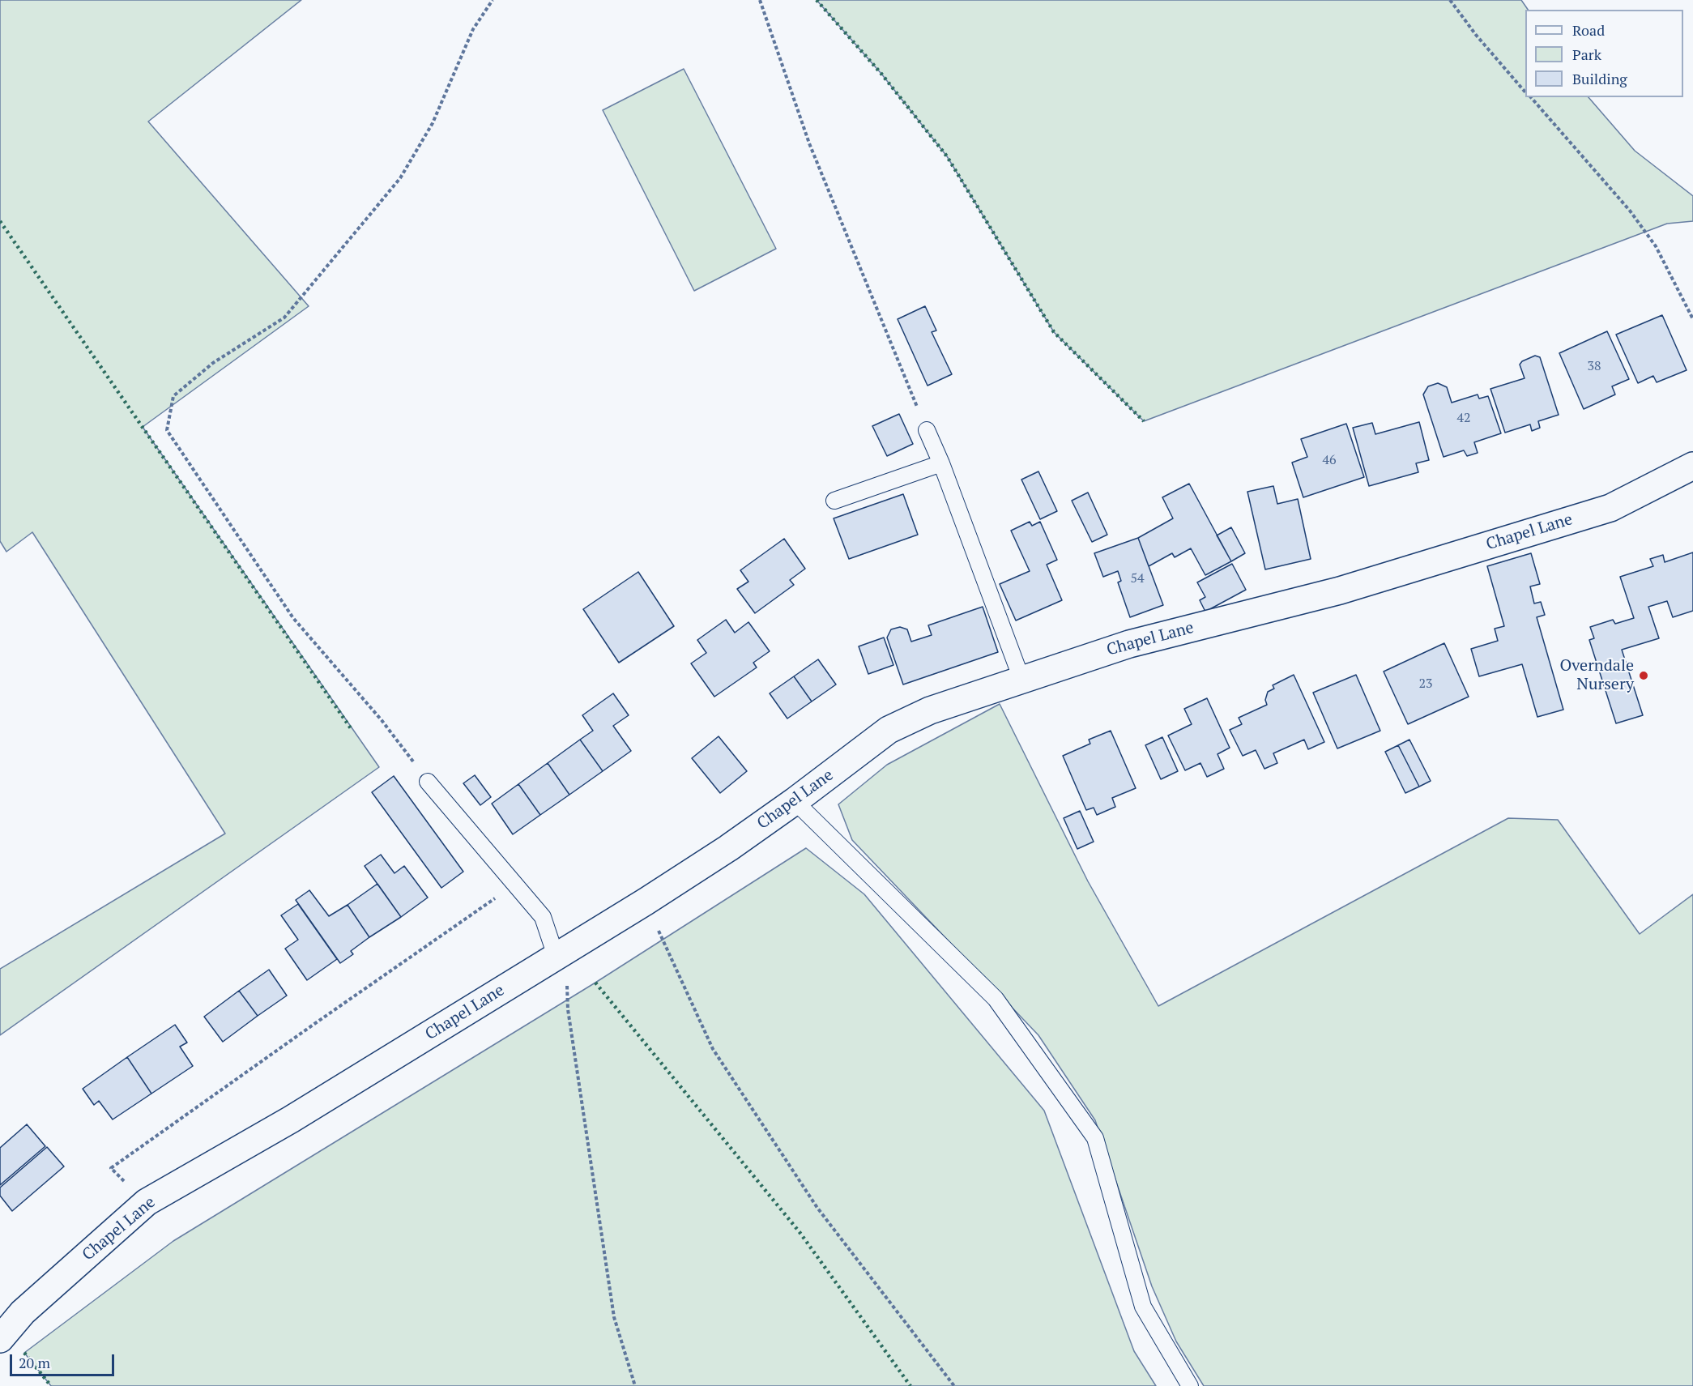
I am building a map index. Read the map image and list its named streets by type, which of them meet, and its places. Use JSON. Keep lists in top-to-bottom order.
{
  "streets": {
    "street": ["Chapel Lane"]
  },
  "places": ["Overndale Nursery"],
  "house_numbers": [
    "38",
    "42",
    "46",
    "54",
    "23"
  ],
  "legend": ["Road", "Park", "Building"],
  "scale_bar": "20 m"
}
